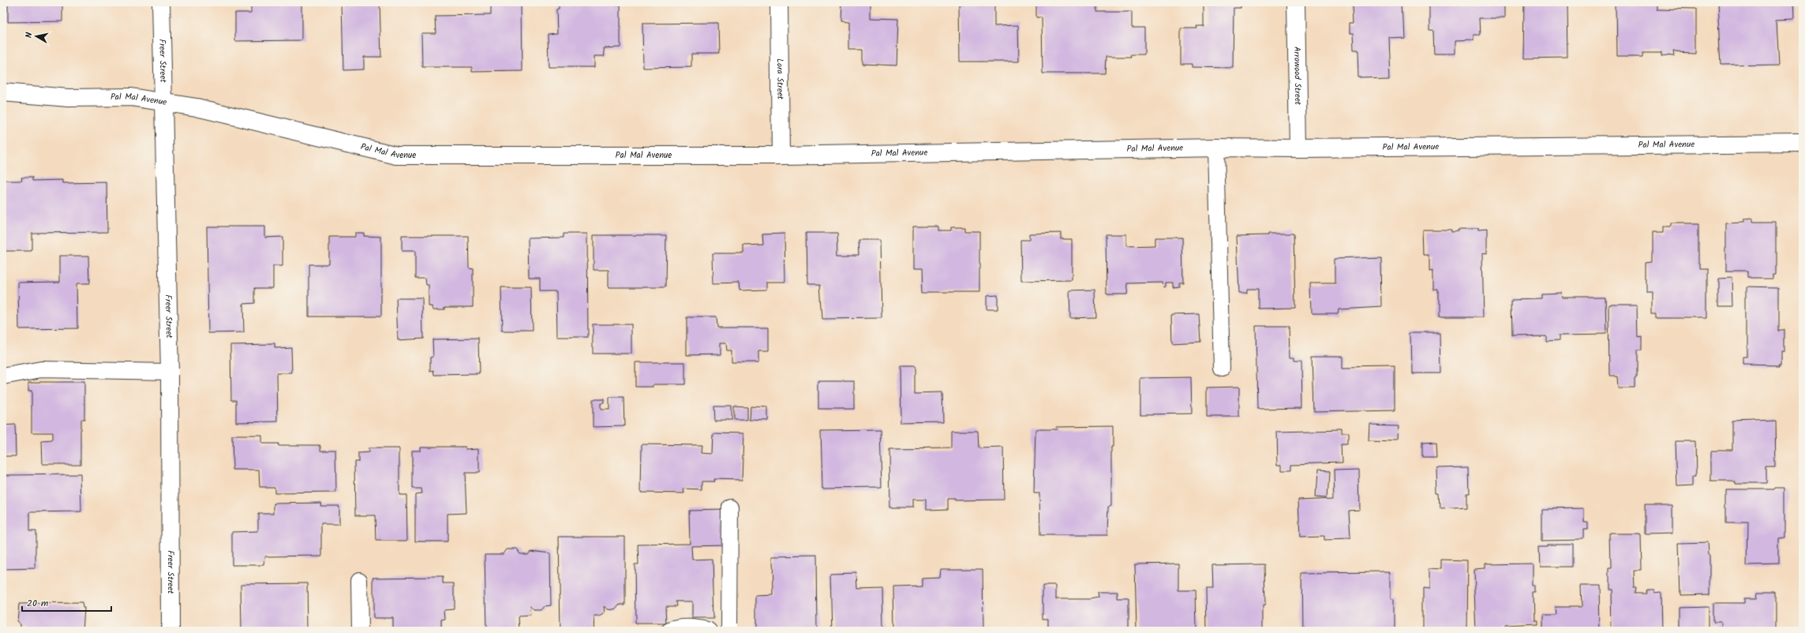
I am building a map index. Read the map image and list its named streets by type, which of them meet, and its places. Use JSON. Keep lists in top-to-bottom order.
{
  "streets": {
    "street": [
      "Freer Street",
      "Arrowood Street",
      "Lora Street",
      "Pal Mal Avenue"
    ]
  },
  "crossings": [
    ["Freer Street", "Pal Mal Avenue"],
    ["Arrowood Street", "Pal Mal Avenue"],
    ["Lora Street", "Pal Mal Avenue"]
  ],
  "scale_bar": "20 m",
  "north": "left"
}
